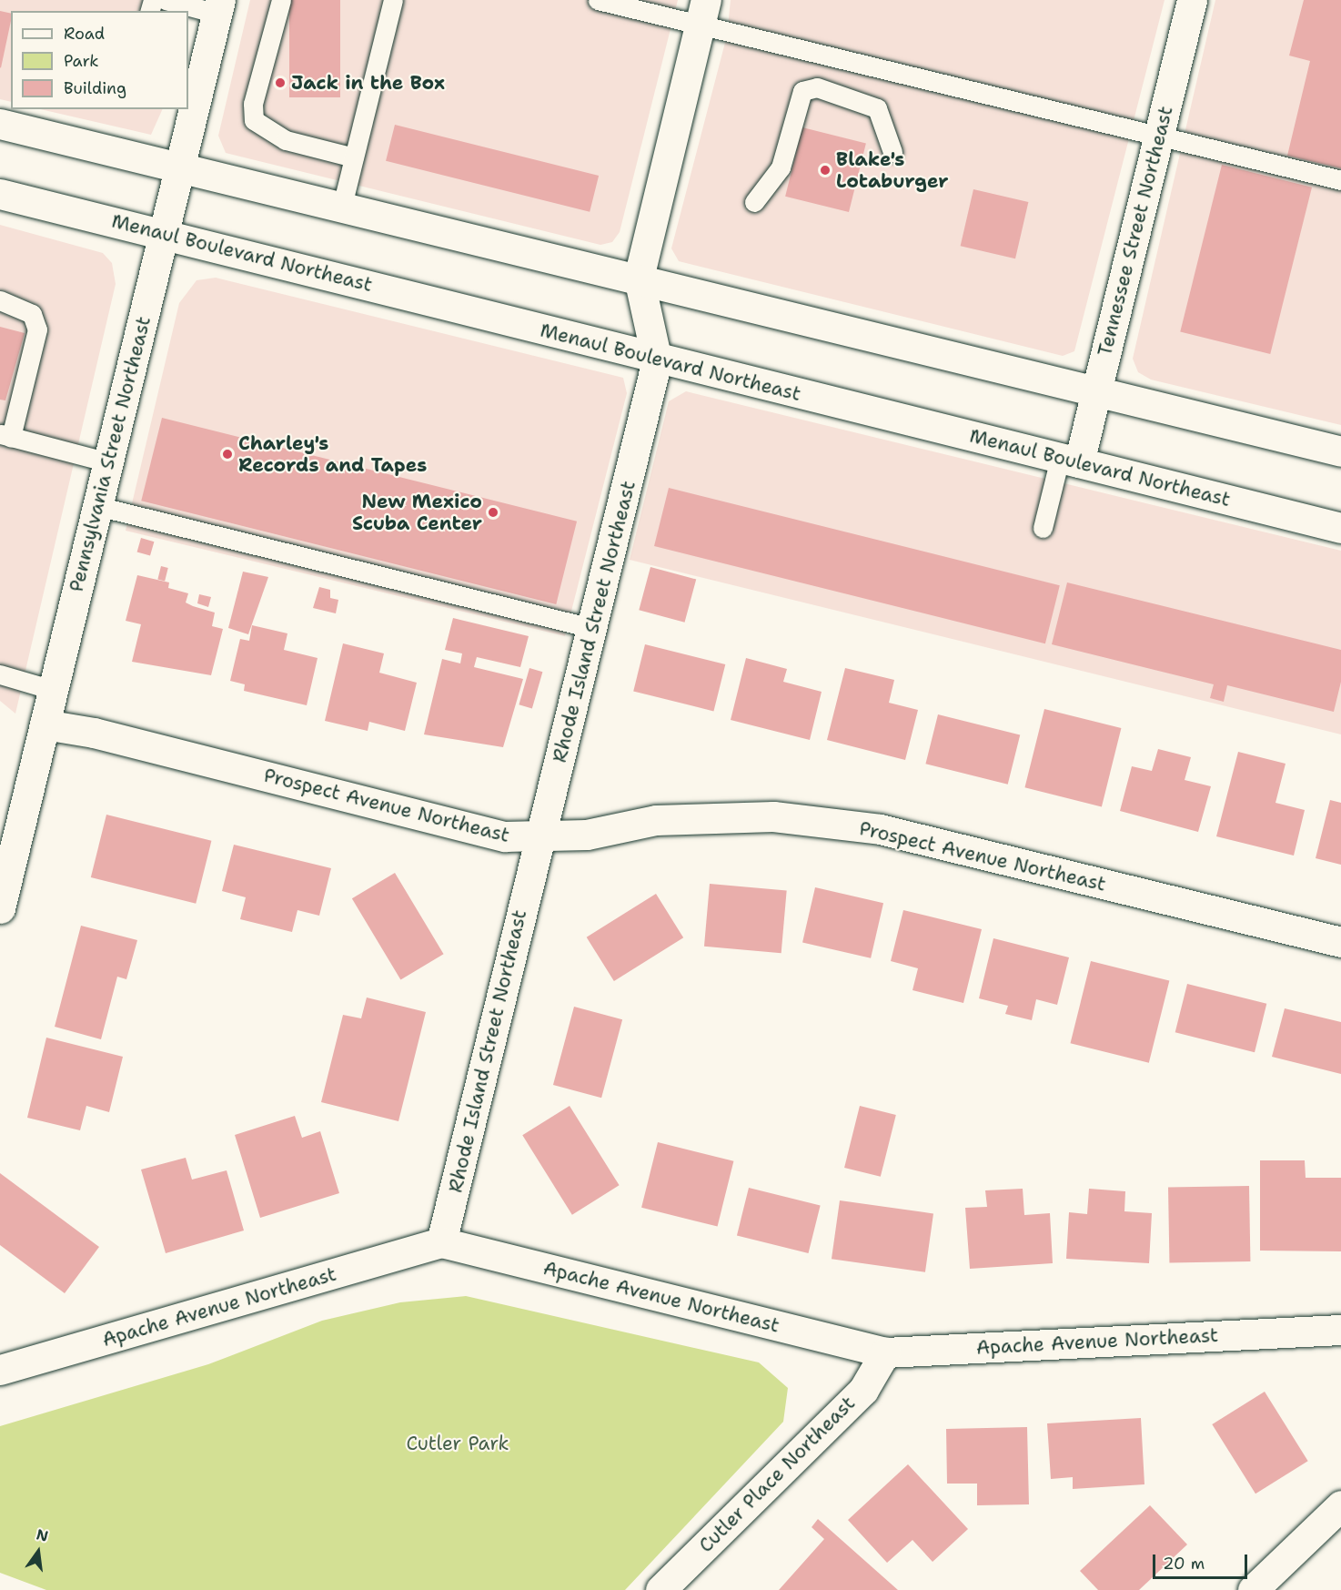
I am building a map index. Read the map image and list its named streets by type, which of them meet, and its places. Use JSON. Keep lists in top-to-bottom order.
{
  "streets": {
    "street": [
      "Tennessee Street Northeast",
      "Menaul Boulevard Northeast",
      "Pennsylvania Street Northeast",
      "Rhode Island Street Northeast",
      "Prospect Avenue Northeast",
      "Apache Avenue Northeast",
      "Cutler Place Northeast"
    ]
  },
  "crossings": [
    ["Tennessee Street Northeast", "Menaul Boulevard Northeast"],
    ["Menaul Boulevard Northeast", "Pennsylvania Street Northeast"],
    ["Menaul Boulevard Northeast", "Rhode Island Street Northeast"],
    ["Pennsylvania Street Northeast", "Prospect Avenue Northeast"],
    ["Rhode Island Street Northeast", "Prospect Avenue Northeast"],
    ["Rhode Island Street Northeast", "Apache Avenue Northeast"],
    ["Apache Avenue Northeast", "Cutler Place Northeast"]
  ],
  "parks": ["Cutler Park"],
  "places": [
    "Jack in the Box",
    "Blake's Lotaburger",
    "Charley's Records and Tapes",
    "New Mexico Scuba Center"
  ],
  "legend": ["Road", "Park", "Building"],
  "scale_bar": "20 m",
  "north": "top"
}
